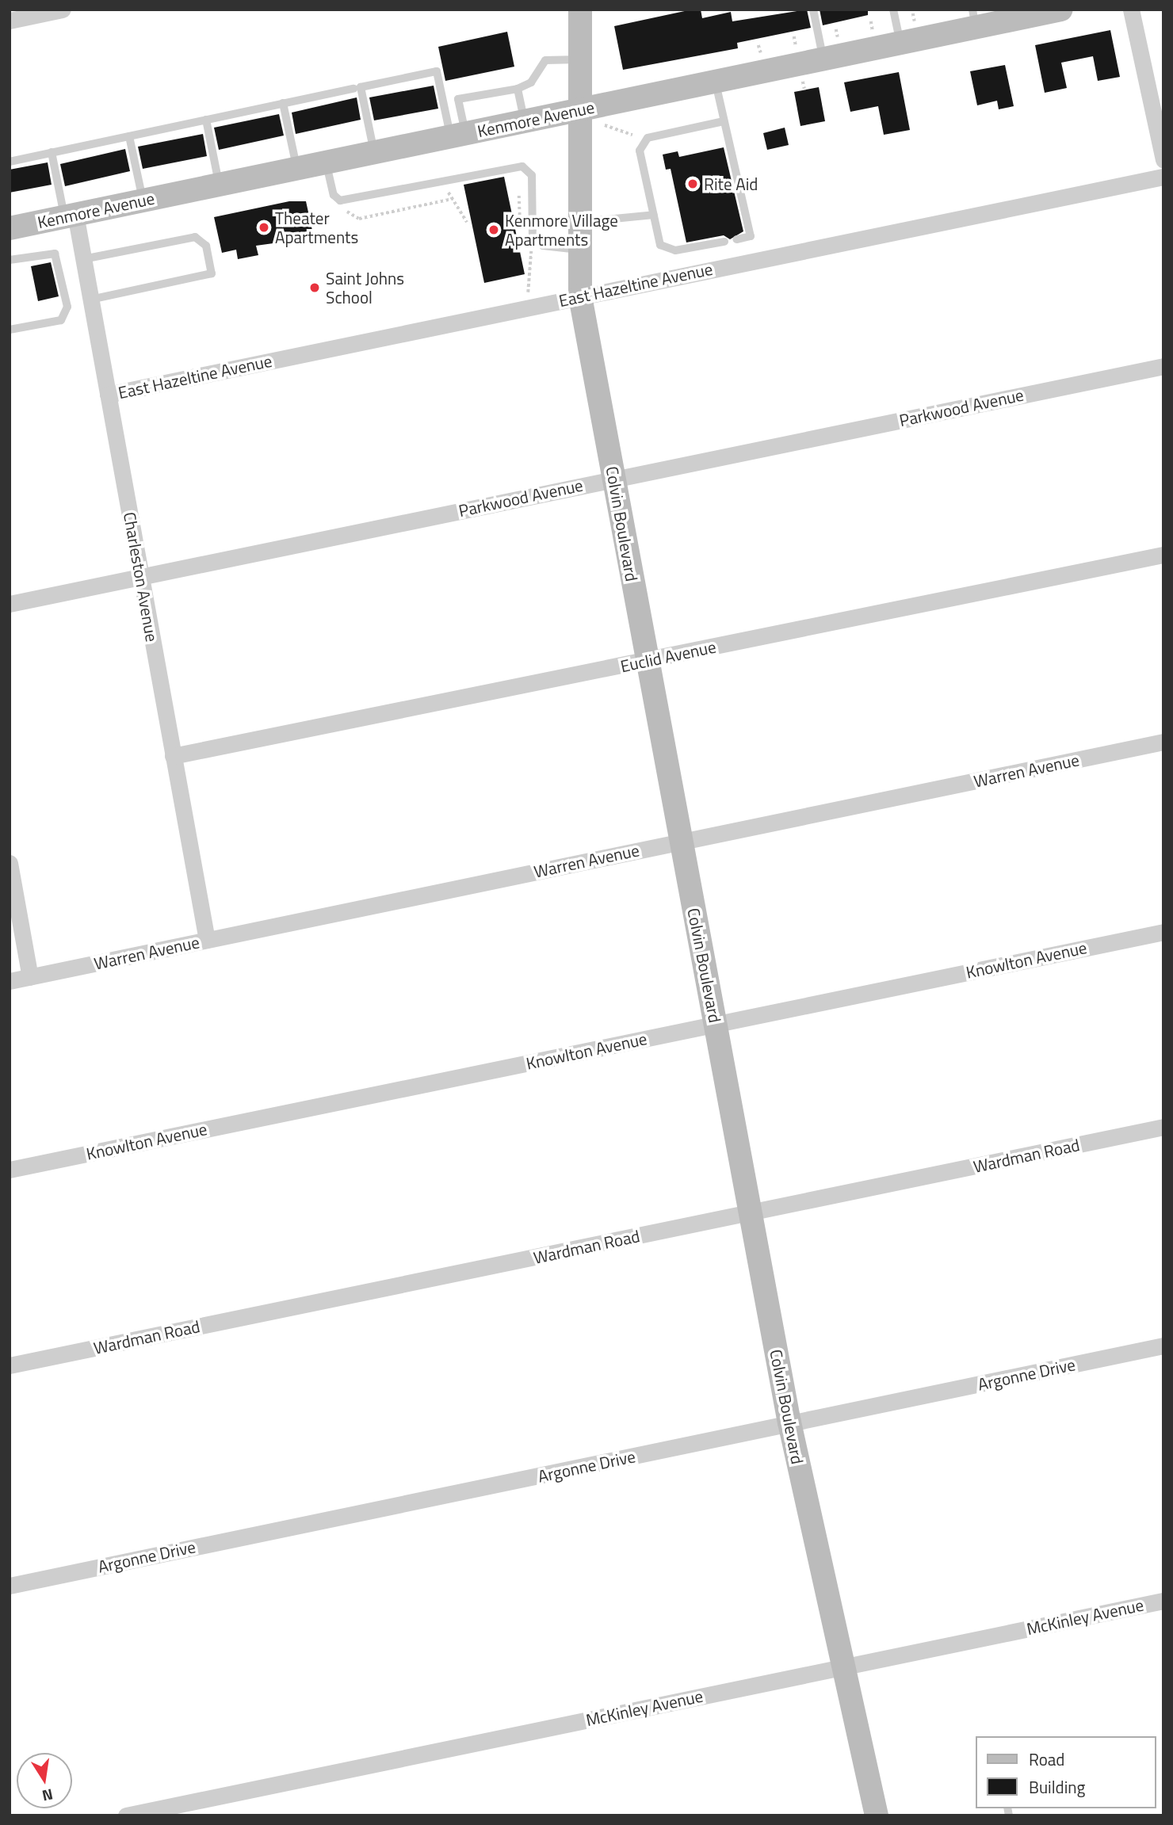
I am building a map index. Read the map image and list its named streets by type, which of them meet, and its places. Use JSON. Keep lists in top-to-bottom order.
{
  "streets": {
    "street": [
      "Kenmore Avenue",
      "East Hazeltine Avenue",
      "Parkwood Avenue",
      "Colvin Boulevard",
      "Charleston Avenue",
      "Euclid Avenue",
      "Warren Avenue",
      "Knowlton Avenue",
      "Wardman Road",
      "Argonne Drive",
      "McKinley Avenue"
    ]
  },
  "crossings": [
    ["Kenmore Avenue", "Colvin Boulevard"],
    ["Kenmore Avenue", "Charleston Avenue"],
    ["East Hazeltine Avenue", "Colvin Boulevard"],
    ["East Hazeltine Avenue", "Charleston Avenue"],
    ["Parkwood Avenue", "Colvin Boulevard"],
    ["Parkwood Avenue", "Charleston Avenue"],
    ["Colvin Boulevard", "Euclid Avenue"],
    ["Colvin Boulevard", "Warren Avenue"],
    ["Colvin Boulevard", "Knowlton Avenue"],
    ["Colvin Boulevard", "Wardman Road"],
    ["Colvin Boulevard", "Argonne Drive"],
    ["Colvin Boulevard", "McKinley Avenue"],
    ["Charleston Avenue", "Euclid Avenue"],
    ["Charleston Avenue", "Warren Avenue"]
  ],
  "places": [
    "Rite Aid",
    "Theater Apartments",
    "Kenmore Village Apartments",
    "Saint Johns School"
  ],
  "legend": ["Road", "Building"],
  "north": "bottom"
}
